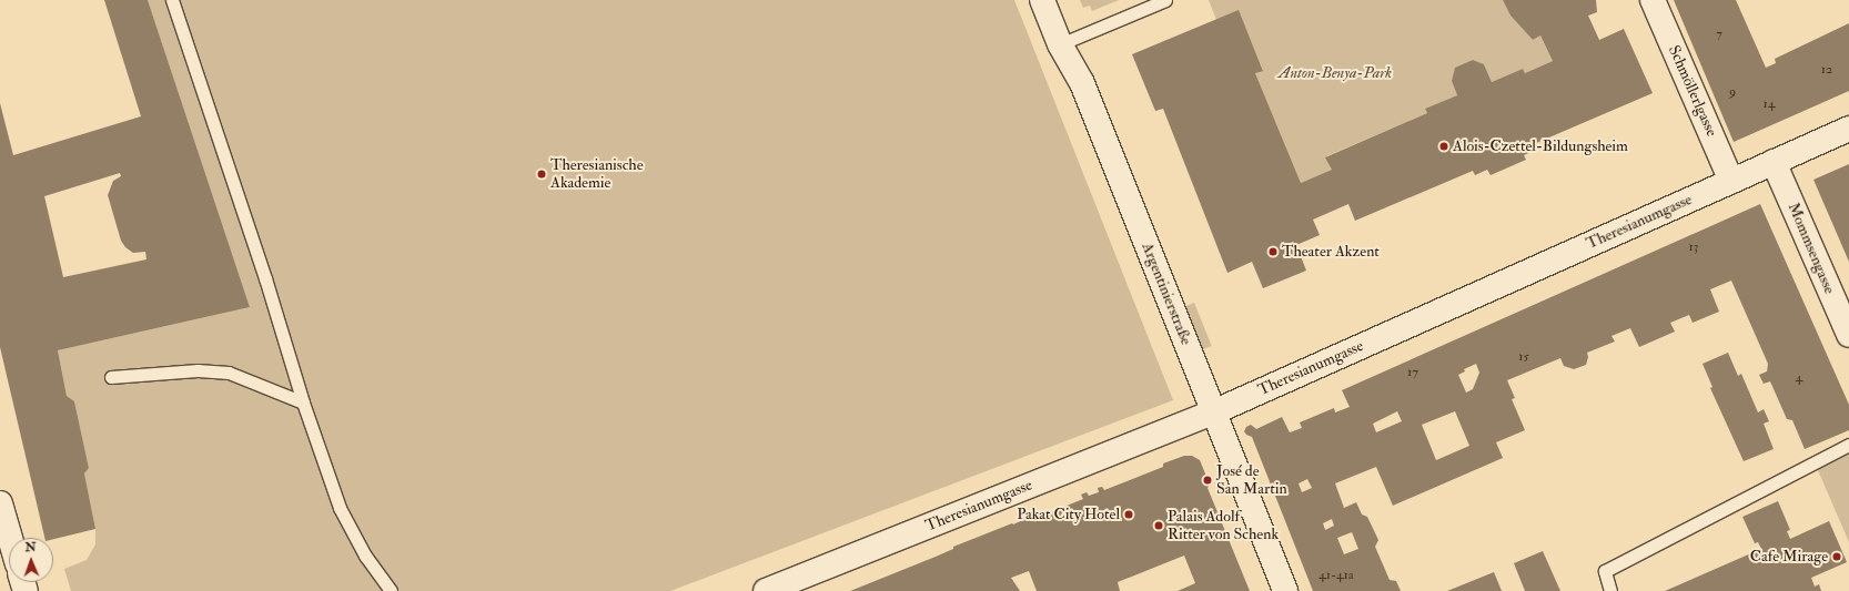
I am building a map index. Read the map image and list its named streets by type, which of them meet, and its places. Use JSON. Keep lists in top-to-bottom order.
{
  "streets": {
    "street": [
      "Schmöllerlgasse",
      "Theresianumgasse",
      "Mommsengasse",
      "Argentinierstraße"
    ]
  },
  "crossings": [
    ["Schmöllerlgasse", "Theresianumgasse"],
    ["Theresianumgasse", "Mommsengasse"],
    ["Theresianumgasse", "Argentinierstraße"]
  ],
  "parks": ["Anton-Benya-Park"],
  "places": [
    "Alois-Czettel-Bildungsheim",
    "Theresianische Akademie",
    "Theater Akzent",
    "José de San Martin",
    "Pakat City Hotel",
    "Palais Adolf Ritter von Schenk",
    "Cafe Mirage"
  ],
  "house_numbers": [
    "7",
    "12",
    "9",
    "14",
    "13",
    "15",
    "17",
    "4",
    "41-41a"
  ],
  "north": "top"
}
